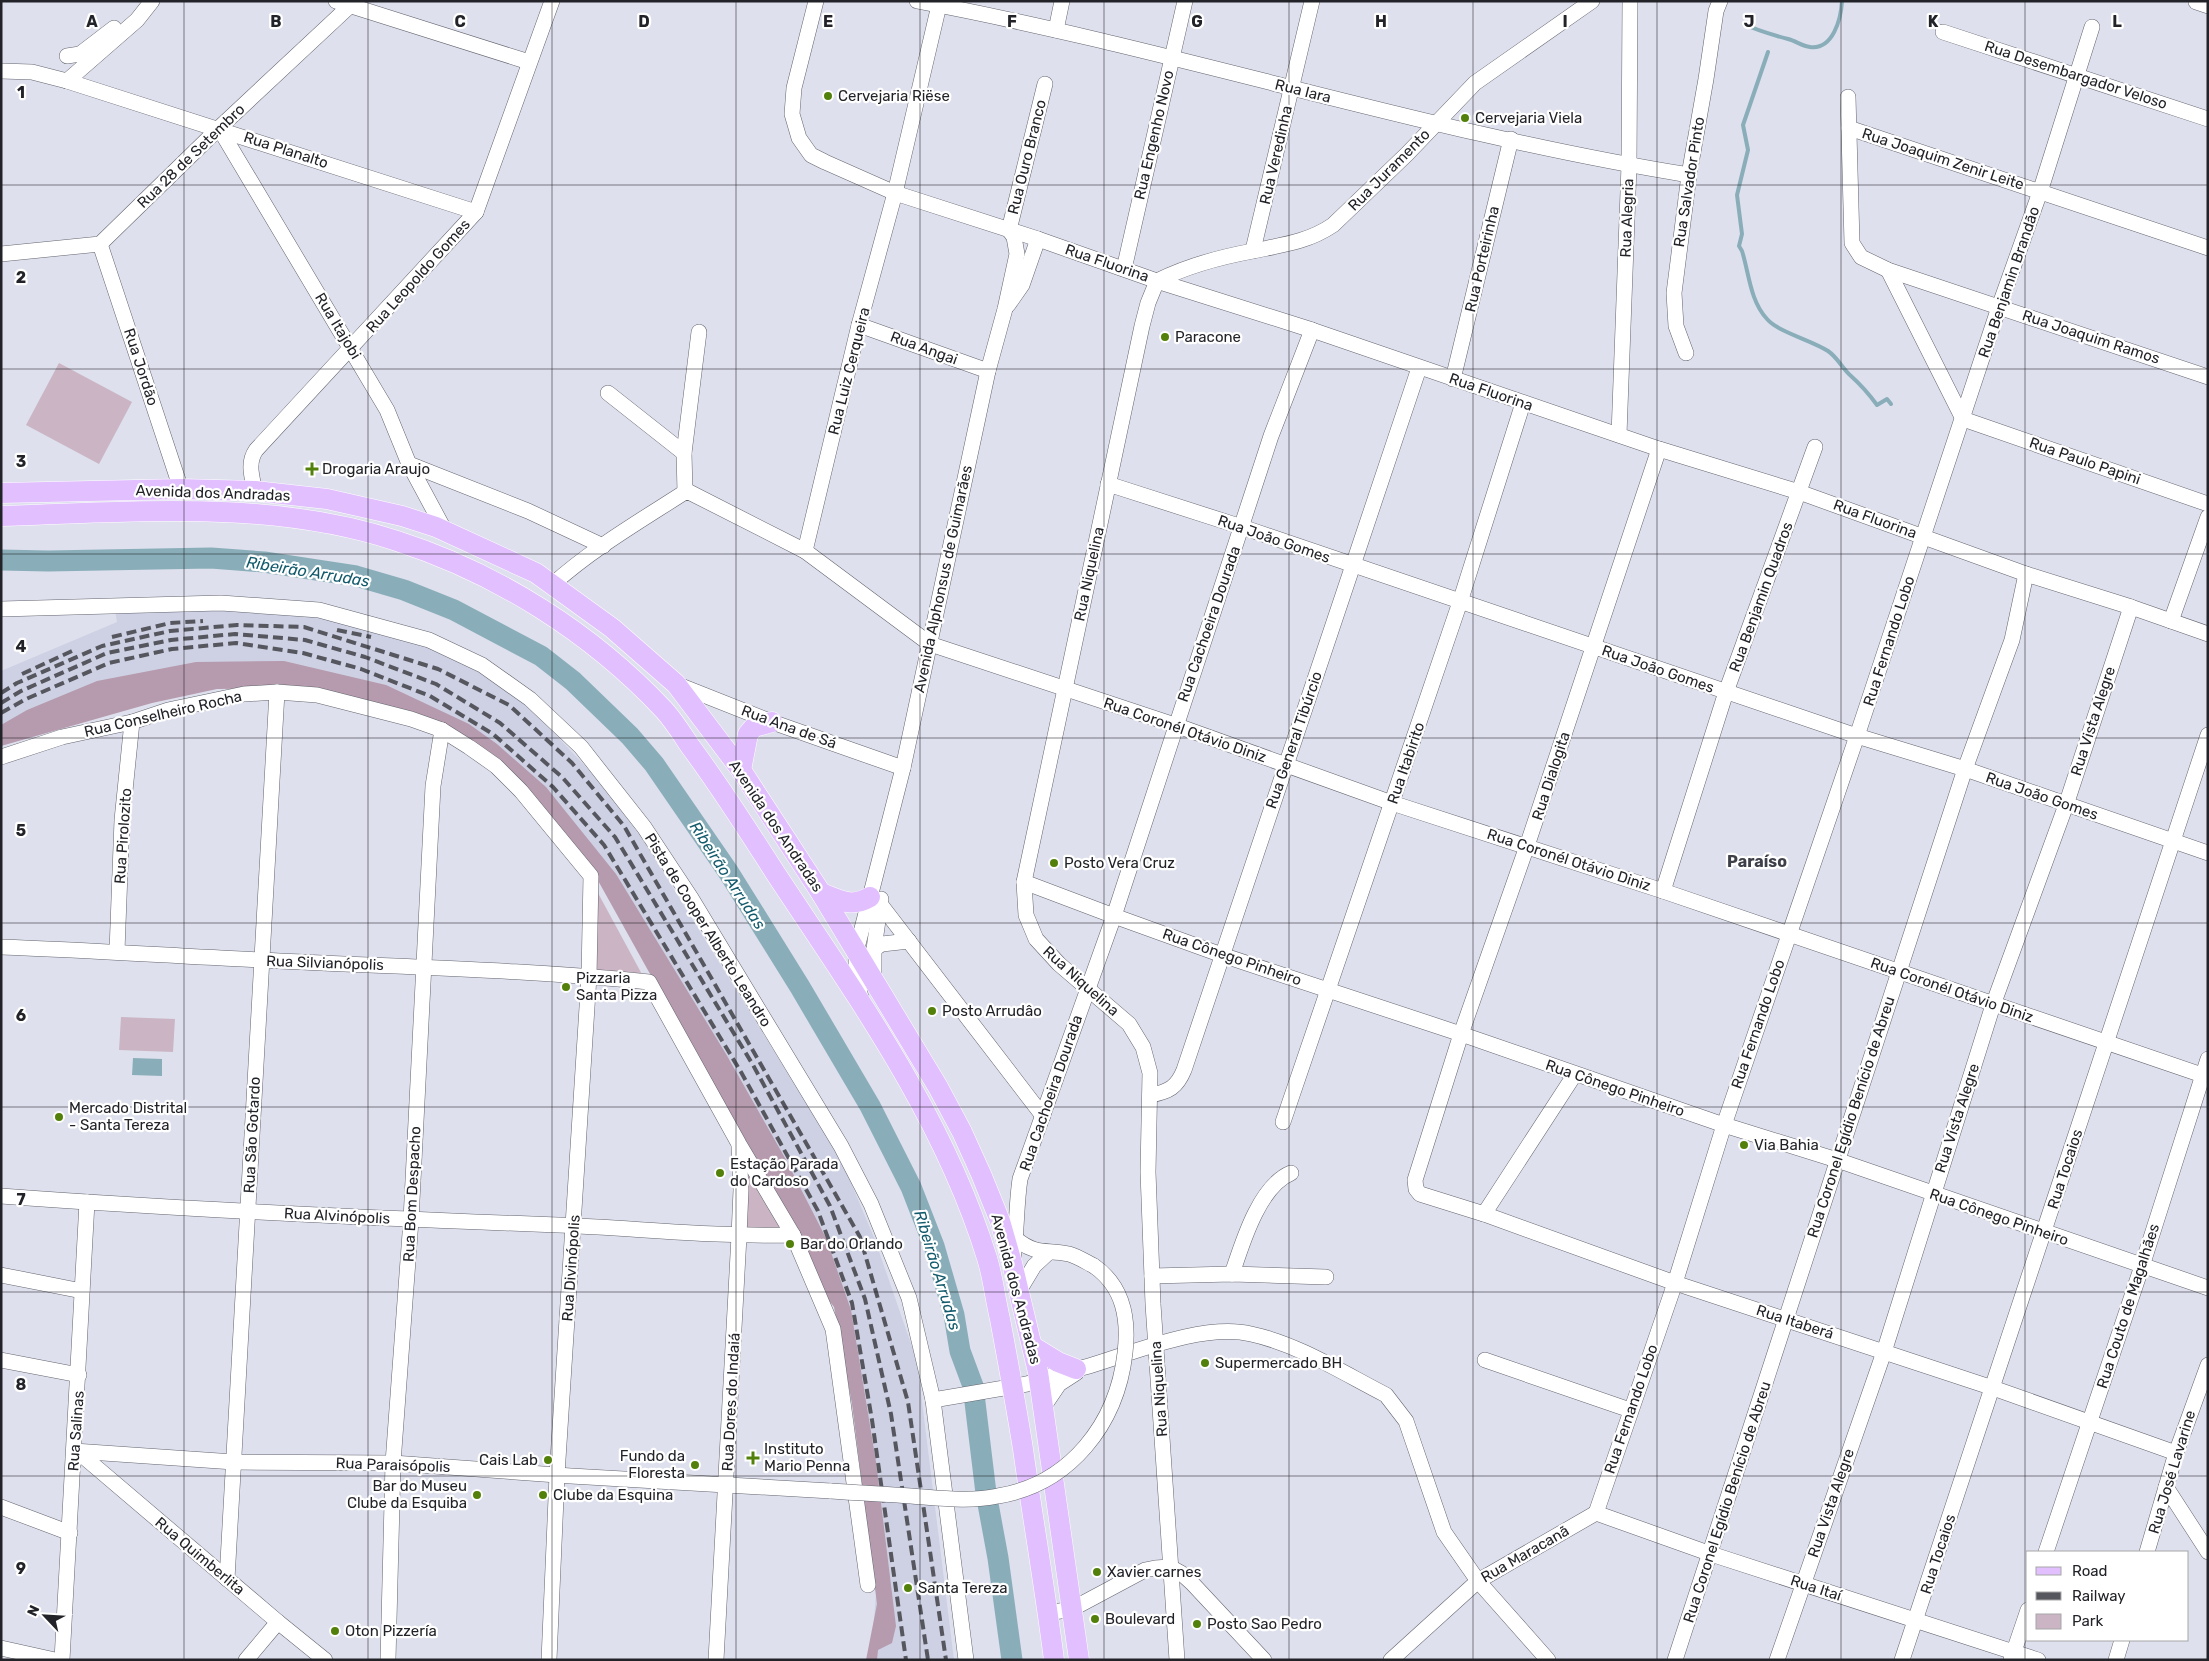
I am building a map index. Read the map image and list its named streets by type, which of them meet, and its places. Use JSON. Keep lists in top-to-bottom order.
{
  "streets": {
    "main road": ["Avenida dos Andradas"],
    "street": [
      "Rua Desembargador Veloso",
      "Rua Iara",
      "Rua Engenho Novo",
      "Rua Planalto",
      "Rua Veredinha",
      "Rua 28 de Setembro",
      "Rua Ouro Branco",
      "Rua Joaquim Zenir Leite",
      "Rua Juramento",
      "Rua Salvador Pinto",
      "Rua Alegria",
      "Rua Porteirinha",
      "Rua Fluorina",
      "Rua Leopoldo Gomes",
      "Rua Benjamin Brandão",
      "Rua Itajobi",
      "Rua Joaquim Ramos",
      "Rua Angai",
      "Rua Jordão",
      "Rua Luiz Cerqueira",
      "Rua Paulo Papini",
      "Rua João Gomes",
      "Rua Niquelina",
      "Avenida Alphonsus de Guimarães",
      "Rua Benjamin Quadros",
      "Rua Cachoeira Dourada",
      "Rua Fernando Lobo",
      "Rua Conselheiro Rocha",
      "Rua Vista Alegre",
      "Rua Ana de Sá",
      "Rua Coronél Otávio Diniz",
      "Rua General Tibúrcio",
      "Rua Itabirito",
      "Rua Dialogita",
      "Rua Pirolozito",
      "Pista de Cooper Alberto Leandro",
      "Rua Cônego Pinheiro",
      "Rua Silvianópolis",
      "Rua Coronel Egídio Benício de Abreu",
      "Rua São Gotardo",
      "Rua Tocaios",
      "Rua Bom Despacho",
      "Rua Alvinópolis",
      "Rua Divinópolis",
      "Rua Couto de Magalhães",
      "Rua Itaberá",
      "Rua Dores do Indaiá",
      "Rua Salinas",
      "Rua Paraisópolis",
      "Rua José Lavarine",
      "Rua Maracanã",
      "Rua Quimberlita",
      "Rua Itaí"
    ]
  },
  "crossings": [
    ["Rua Desembargador Veloso", "Rua Benjamin Brandão"],
    ["Rua Iara", "Rua Engenho Novo"],
    ["Rua Iara", "Rua Veredinha"],
    ["Rua Iara", "Rua Juramento"],
    ["Rua Iara", "Rua Salvador Pinto"],
    ["Rua Iara", "Rua Alegria"],
    ["Rua Iara", "Rua Porteirinha"],
    ["Rua Iara", "Rua Luiz Cerqueira"],
    ["Rua Engenho Novo", "Rua Fluorina"],
    ["Rua Planalto", "Rua 28 de Setembro"],
    ["Rua Planalto", "Rua Leopoldo Gomes"],
    ["Rua Planalto", "Rua Itajobi"],
    ["Rua Veredinha", "Rua Juramento"],
    ["Rua 28 de Setembro", "Rua Itajobi"],
    ["Rua 28 de Setembro", "Rua Jordão"],
    ["Rua Ouro Branco", "Rua Fluorina"],
    ["Rua Ouro Branco", "Avenida Alphonsus de Guimarães"],
    ["Rua Joaquim Zenir Leite", "Rua Benjamin Brandão"],
    ["Rua Joaquim Zenir Leite", "Rua Joaquim Ramos"],
    ["Rua Juramento", "Rua Fluorina"],
    ["Rua Juramento", "Rua Niquelina"],
    ["Rua Alegria", "Rua Fluorina"],
    ["Rua Porteirinha", "Rua Fluorina"],
    ["Rua Fluorina", "Rua Benjamin Brandão"],
    ["Rua Fluorina", "Rua Luiz Cerqueira"],
    ["Rua Fluorina", "Rua Niquelina"],
    ["Rua Fluorina", "Avenida Alphonsus de Guimarães"],
    ["Rua Fluorina", "Rua Benjamin Quadros"],
    ["Rua Fluorina", "Rua Cachoeira Dourada"],
    ["Rua Fluorina", "Rua Fernando Lobo"],
    ["Rua Fluorina", "Rua Vista Alegre"],
    ["Rua Fluorina", "Rua General Tibúrcio"],
    ["Rua Fluorina", "Rua Itabirito"],
    ["Rua Fluorina", "Rua Dialogita"],
    ["Rua Fluorina", "Rua Coronel Egídio Benício de Abreu"],
    ["Rua Leopoldo Gomes", "Rua Itajobi"],
    ["Rua Leopoldo Gomes", "Avenida dos Andradas"],
    ["Rua Benjamin Brandão", "Rua Joaquim Ramos"],
    ["Rua Benjamin Brandão", "Rua Paulo Papini"],
    ["Rua Benjamin Brandão", "Rua Fernando Lobo"],
    ["Rua Itajobi", "Avenida dos Andradas"],
    ["Rua Angai", "Rua Luiz Cerqueira"],
    ["Rua Angai", "Avenida Alphonsus de Guimarães"],
    ["Rua Jordão", "Avenida dos Andradas"],
    ["Rua Luiz Cerqueira", "Rua Coronél Otávio Diniz"],
    ["Avenida dos Andradas", "Avenida Alphonsus de Guimarães"],
    ["Avenida dos Andradas", "Rua Cachoeira Dourada"],
    ["Avenida dos Andradas", "Rua Ana de Sá"],
    ["Rua João Gomes", "Rua Niquelina"],
    ["Rua João Gomes", "Rua Benjamin Quadros"],
    ["Rua João Gomes", "Rua Cachoeira Dourada"],
    ["Rua João Gomes", "Rua Fernando Lobo"],
    ["Rua João Gomes", "Rua Vista Alegre"],
    ["Rua João Gomes", "Rua General Tibúrcio"],
    ["Rua João Gomes", "Rua Itabirito"],
    ["Rua João Gomes", "Rua Dialogita"],
    ["Rua João Gomes", "Rua Coronel Egídio Benício de Abreu"],
    ["Rua João Gomes", "Rua Tocaios"],
    ["Rua Niquelina", "Rua Cachoeira Dourada"],
    ["Rua Niquelina", "Rua Coronél Otávio Diniz"],
    ["Rua Niquelina", "Rua General Tibúrcio"],
    ["Rua Niquelina", "Rua Cônego Pinheiro"],
    ["Avenida Alphonsus de Guimarães", "Rua Ana de Sá"],
    ["Avenida Alphonsus de Guimarães", "Rua Coronél Otávio Diniz"],
    ["Rua Benjamin Quadros", "Rua Coronél Otávio Diniz"],
    ["Rua Cachoeira Dourada", "Rua Coronél Otávio Diniz"],
    ["Rua Cachoeira Dourada", "Rua Cônego Pinheiro"],
    ["Rua Cachoeira Dourada", "Rua Paraisópolis"],
    ["Rua Fernando Lobo", "Rua Coronél Otávio Diniz"],
    ["Rua Fernando Lobo", "Rua Cônego Pinheiro"],
    ["Rua Fernando Lobo", "Rua Itaberá"],
    ["Rua Fernando Lobo", "Rua Maracanã"],
    ["Rua Fernando Lobo", "Rua Itaí"],
    ["Rua Conselheiro Rocha", "Rua Pirolozito"],
    ["Rua Conselheiro Rocha", "Rua São Gotardo"],
    ["Rua Conselheiro Rocha", "Rua Bom Despacho"],
    ["Rua Conselheiro Rocha", "Rua Divinópolis"],
    ["Rua Vista Alegre", "Rua Coronél Otávio Diniz"],
    ["Rua Vista Alegre", "Rua Cônego Pinheiro"],
    ["Rua Vista Alegre", "Rua Itaberá"],
    ["Rua Vista Alegre", "Rua Itaí"],
    ["Rua Coronél Otávio Diniz", "Rua General Tibúrcio"],
    ["Rua Coronél Otávio Diniz", "Rua Itabirito"],
    ["Rua Coronél Otávio Diniz", "Rua Dialogita"],
    ["Rua Coronél Otávio Diniz", "Rua Coronel Egídio Benício de Abreu"],
    ["Rua Coronél Otávio Diniz", "Rua Tocaios"],
    ["Rua Coronél Otávio Diniz", "Rua Couto de Magalhães"],
    ["Rua General Tibúrcio", "Rua Cônego Pinheiro"],
    ["Rua Itabirito", "Rua Cônego Pinheiro"],
    ["Rua Dialogita", "Rua Cônego Pinheiro"],
    ["Rua Dialogita", "Rua Itaberá"],
    ["Rua Pirolozito", "Rua Silvianópolis"],
    ["Rua Cônego Pinheiro", "Rua Coronel Egídio Benício de Abreu"],
    ["Rua Cônego Pinheiro", "Rua Tocaios"],
    ["Rua Cônego Pinheiro", "Rua Couto de Magalhães"],
    ["Rua Silvianópolis", "Rua São Gotardo"],
    ["Rua Silvianópolis", "Rua Bom Despacho"],
    ["Rua Silvianópolis", "Rua Divinópolis"],
    ["Rua Silvianópolis", "Rua Dores do Indaiá"],
    ["Rua Coronel Egídio Benício de Abreu", "Rua Itaberá"],
    ["Rua Coronel Egídio Benício de Abreu", "Rua Itaí"],
    ["Rua São Gotardo", "Rua Alvinópolis"],
    ["Rua São Gotardo", "Rua Paraisópolis"],
    ["Rua São Gotardo", "Rua Quimberlita"],
    ["Rua Tocaios", "Rua Itaberá"],
    ["Rua Tocaios", "Rua Itaí"],
    ["Rua Bom Despacho", "Rua Alvinópolis"],
    ["Rua Bom Despacho", "Rua Paraisópolis"],
    ["Rua Alvinópolis", "Rua Divinópolis"],
    ["Rua Alvinópolis", "Rua Dores do Indaiá"],
    ["Rua Alvinópolis", "Rua Salinas"],
    ["Rua Divinópolis", "Rua Paraisópolis"],
    ["Rua Couto de Magalhães", "Rua Itaberá"],
    ["Rua Itaberá", "Rua José Lavarine"],
    ["Rua Dores do Indaiá", "Rua Paraisópolis"],
    ["Rua Salinas", "Rua Paraisópolis"],
    ["Rua Salinas", "Rua Quimberlita"],
    ["Rua Paraisópolis", "Rua Quimberlita"],
    ["Rua Maracanã", "Rua Itaí"]
  ],
  "districts": ["Paraíso"],
  "water": ["Ribeirão Arrudas"],
  "places": {
    "other": [
      "Cervejaria Riëse",
      "Cervejaria Viela",
      "Paracone",
      "Posto Vera Cruz",
      "Pizzaria Santa Pizza",
      "Posto Arrudâo",
      "Mercado Distrital - Santa Tereza",
      "Via Bahia",
      "Estação Parada do Cardoso",
      "Bar do Orlando",
      "Supermercado BH",
      "Cais Lab",
      "Fundo da Floresta",
      "Bar do Museu Clube da Esquiba",
      "Clube da Esquina",
      "Xavier carnes",
      "Santa Tereza",
      "Boulevard",
      "Posto Sao Pedro",
      "Oton Pizzería"
    ],
    "health": ["Drogaria Araujo", "Instituto Mario Penna"]
  },
  "legend": ["Road", "Railway", "Park"],
  "north": "top left",
  "grid": {
    "columns": [
      "A",
      "B",
      "C",
      "D",
      "E",
      "F",
      "G",
      "H",
      "I",
      "J",
      "K",
      "L"
    ],
    "rows": [
      "1",
      "2",
      "3",
      "4",
      "5",
      "6",
      "7",
      "8",
      "9"
    ]
  }
}
